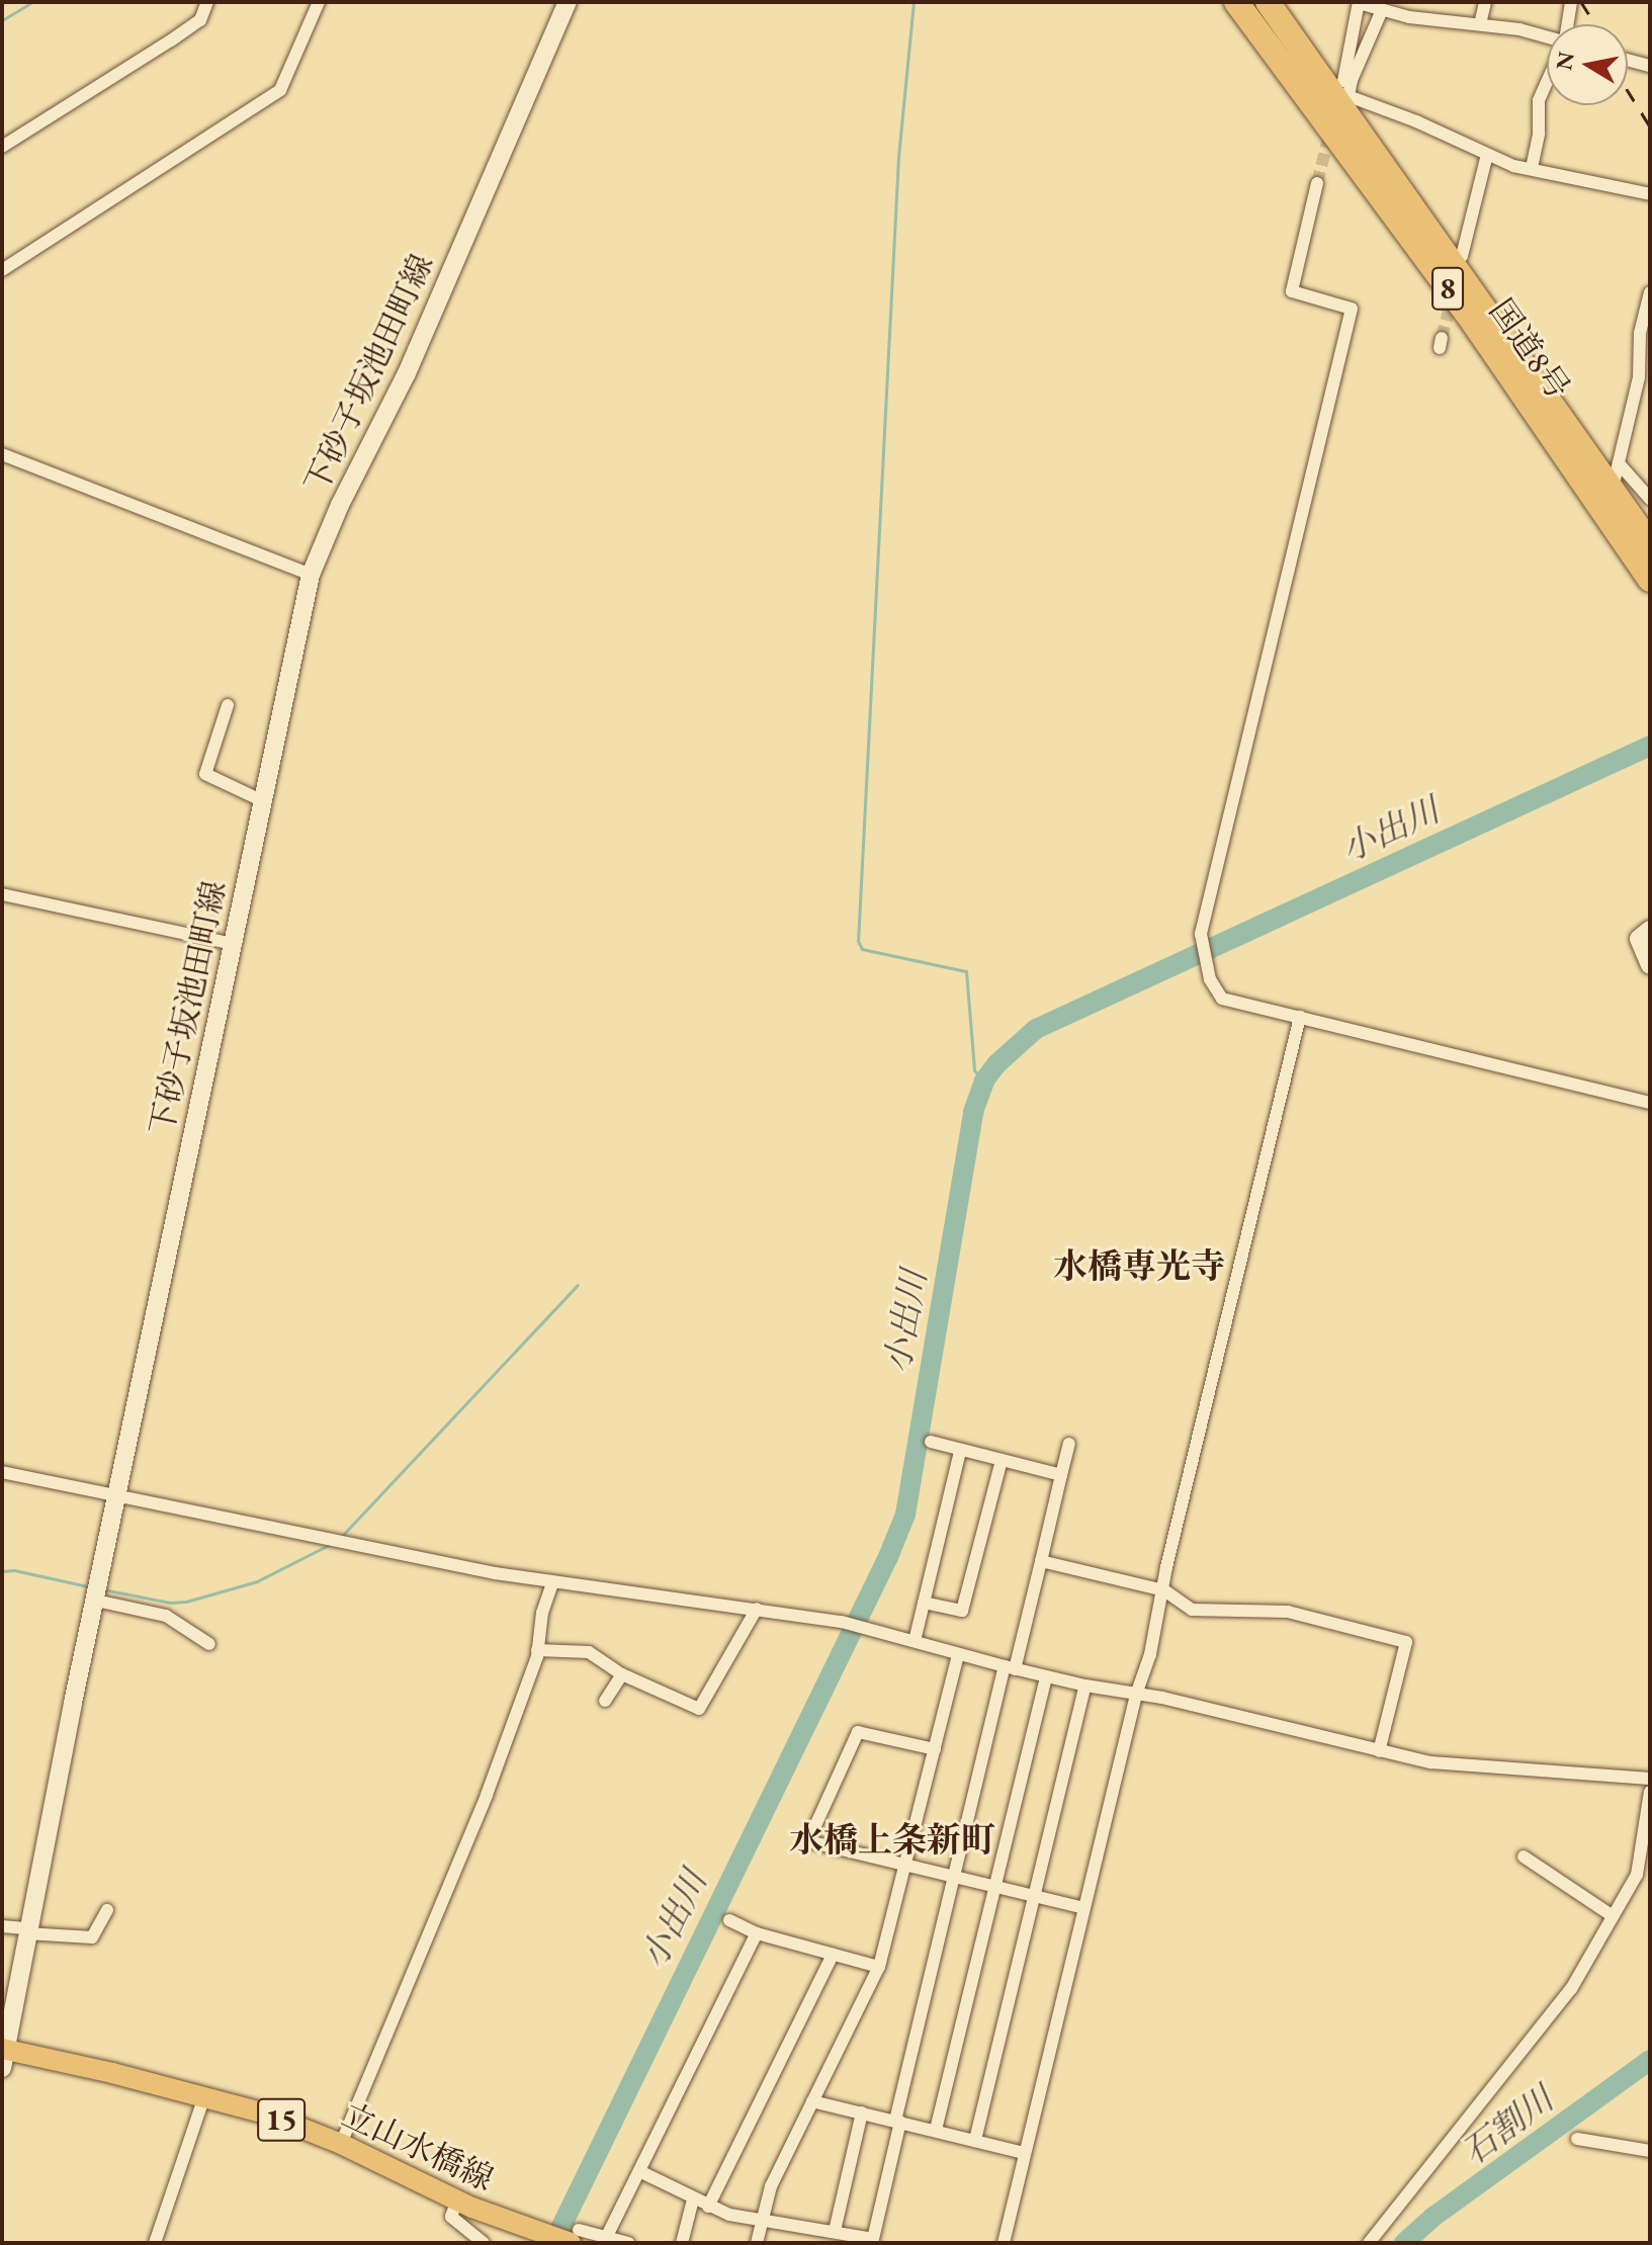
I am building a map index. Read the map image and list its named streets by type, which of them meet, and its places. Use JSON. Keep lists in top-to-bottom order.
{
  "streets": {
    "highway": ["8", "国道8号"],
    "main road": ["下砂子坂池田町線", "15", "立山水橋線"]
  },
  "crossings": [
    ["下砂子坂池田町線", "立山水橋線"]
  ],
  "districts": ["水橋専光寺", "水橋上条新町"],
  "water": ["小出川", "石割川"],
  "north": "left"
}
